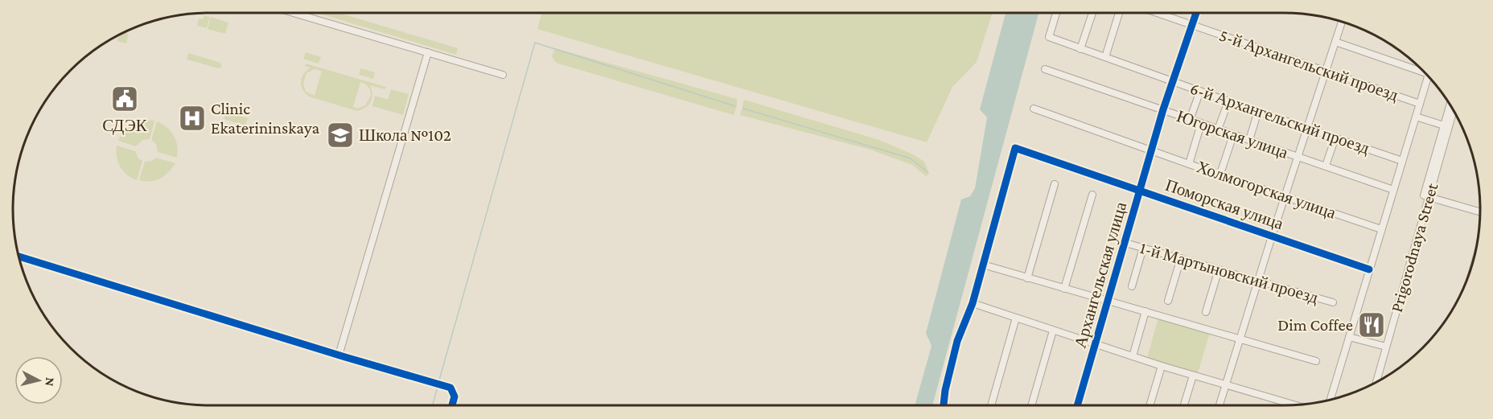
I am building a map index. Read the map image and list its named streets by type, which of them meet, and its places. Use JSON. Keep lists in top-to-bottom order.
{
  "streets": {
    "street": [
      "5-й Архангельский проезд",
      "6-й Архангельский проезд",
      "Югорская улица",
      "Холмогорская улица",
      "Поморская улица",
      "Prigorodnaya Street",
      "1-й Мартыновский проезд",
      "Архангельская улица"
    ]
  },
  "crossings": [
    ["5-й Архангельский проезд", "Архангельская улица"],
    ["6-й Архангельский проезд", "Архангельская улица"],
    ["Югорская улица", "Архангельская улица"],
    ["Холмогорская улица", "Архангельская улица"],
    ["Поморская улица", "Архангельская улица"],
    ["1-й Мартыновский проезд", "Архангельская улица"]
  ],
  "places": {
    "public building": ["СДЭК"],
    "hospital": ["Clinic Ekaterininskaya"],
    "school or university": ["Школа №102"],
    "restaurant": ["Dim Coffee"]
  },
  "north": "right"
}
